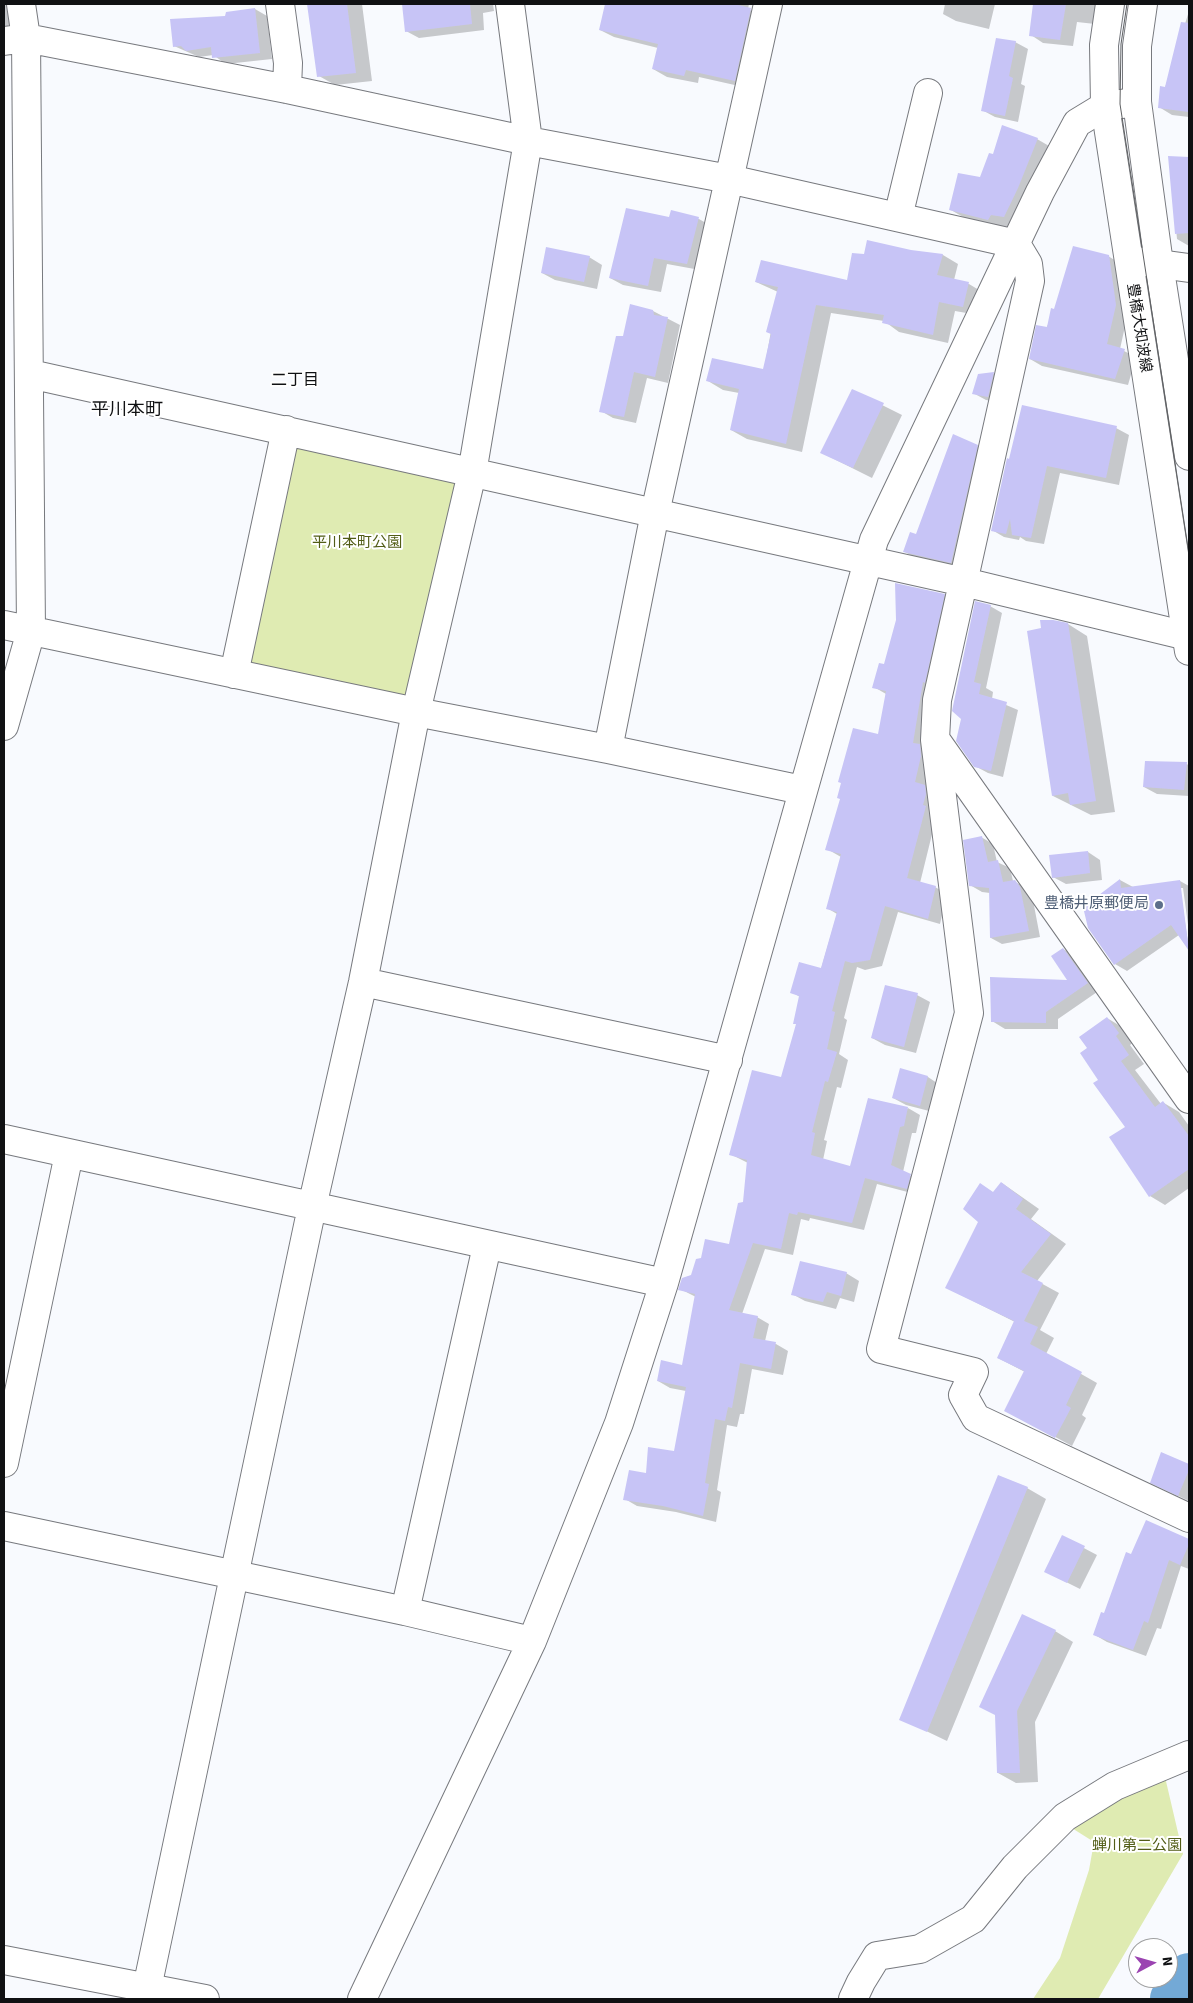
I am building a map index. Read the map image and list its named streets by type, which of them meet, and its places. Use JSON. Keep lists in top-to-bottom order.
{
  "streets": {
    "street": ["豊橋大知波線"]
  },
  "districts": ["二丁目", "平川本町"],
  "parks": ["平川本町公園", "蝉川第二公園"],
  "places": ["豊橋井原郵便局"],
  "north": "right"
}
